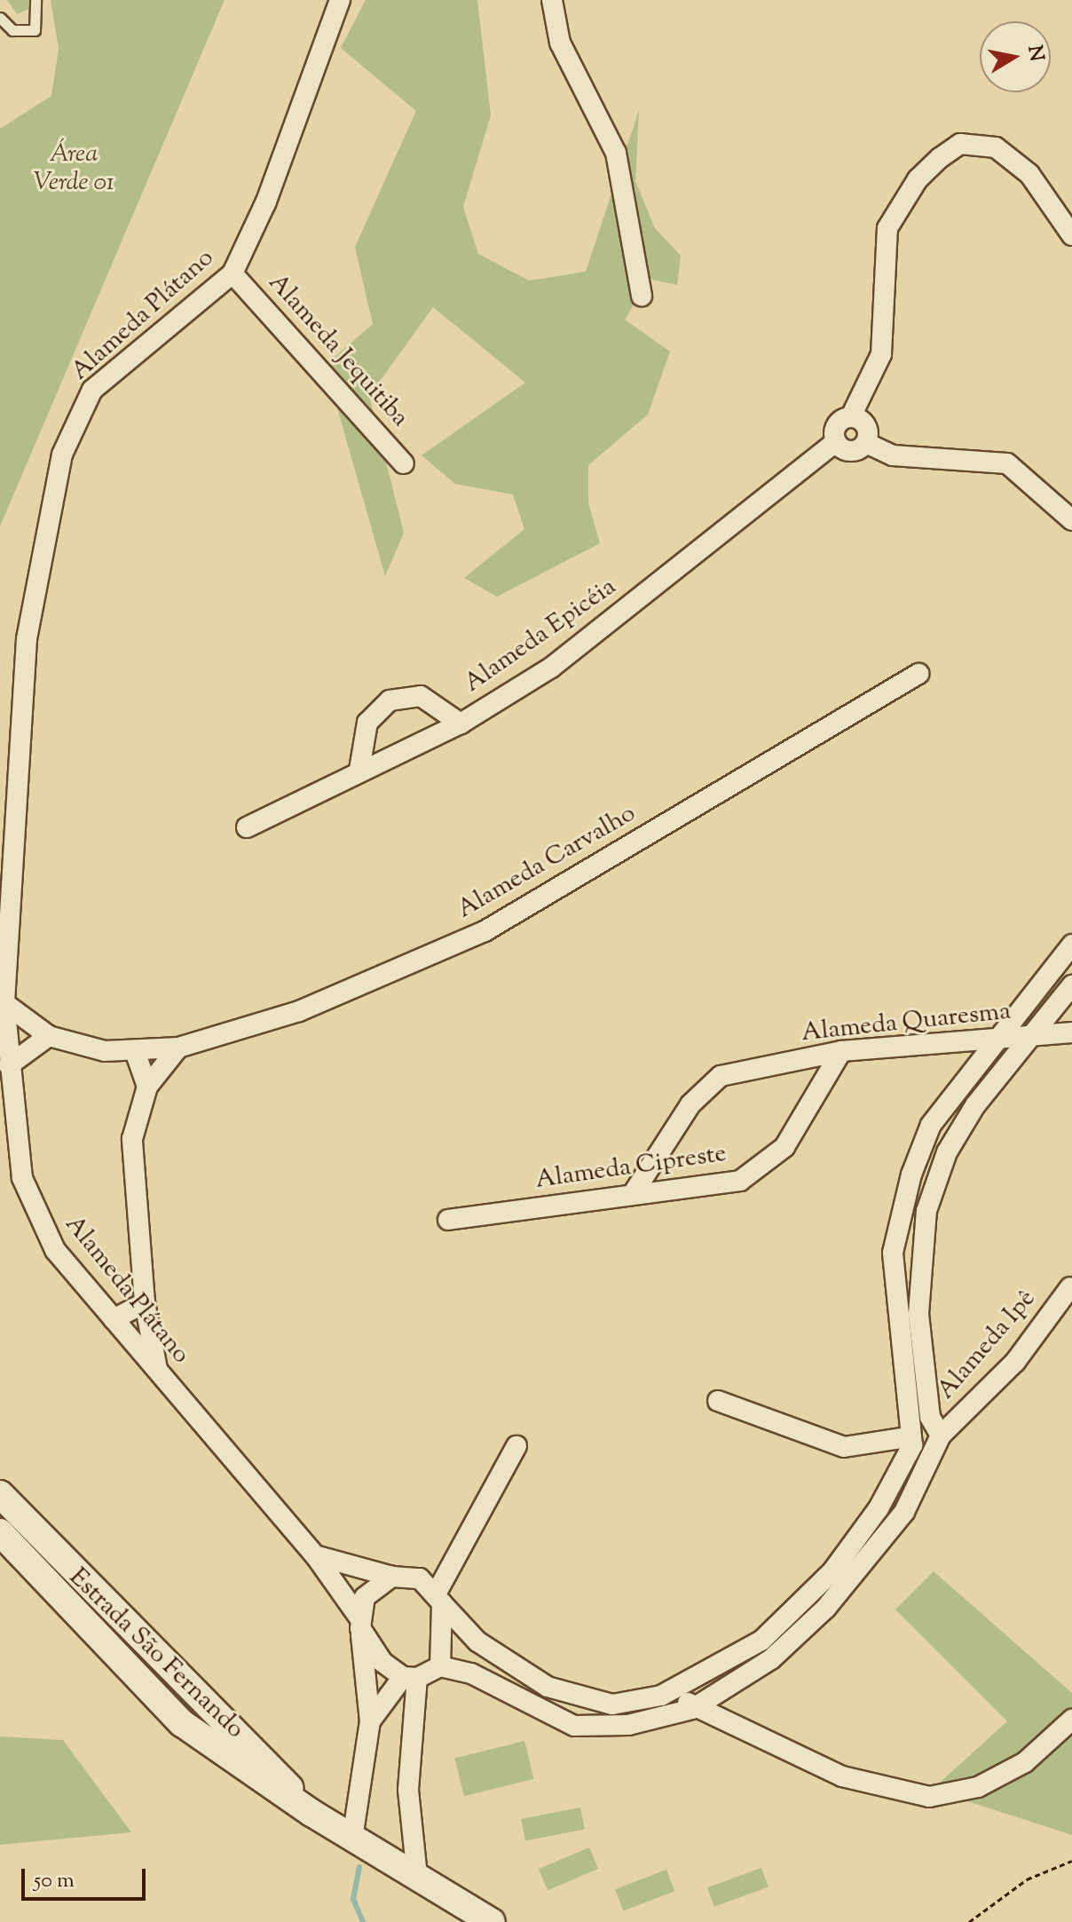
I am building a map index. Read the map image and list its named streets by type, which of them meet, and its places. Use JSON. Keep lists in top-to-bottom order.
{
  "streets": {
    "main road": ["Estrada São Fernando"],
    "street": [
      "Alameda Plátano",
      "Alameda Jequitiba",
      "Alameda Epicéia",
      "Alameda Carvalho",
      "Alameda Quaresma",
      "Alameda Cipreste",
      "Alameda Ipê"
    ]
  },
  "crossings": [
    ["Alameda Plátano", "Alameda Jequitiba"],
    ["Alameda Plátano", "Alameda Carvalho"],
    ["Alameda Quaresma", "Alameda Cipreste"]
  ],
  "parks": ["Área Verde 01"],
  "scale_bar": "50 m",
  "north": "right"
}
